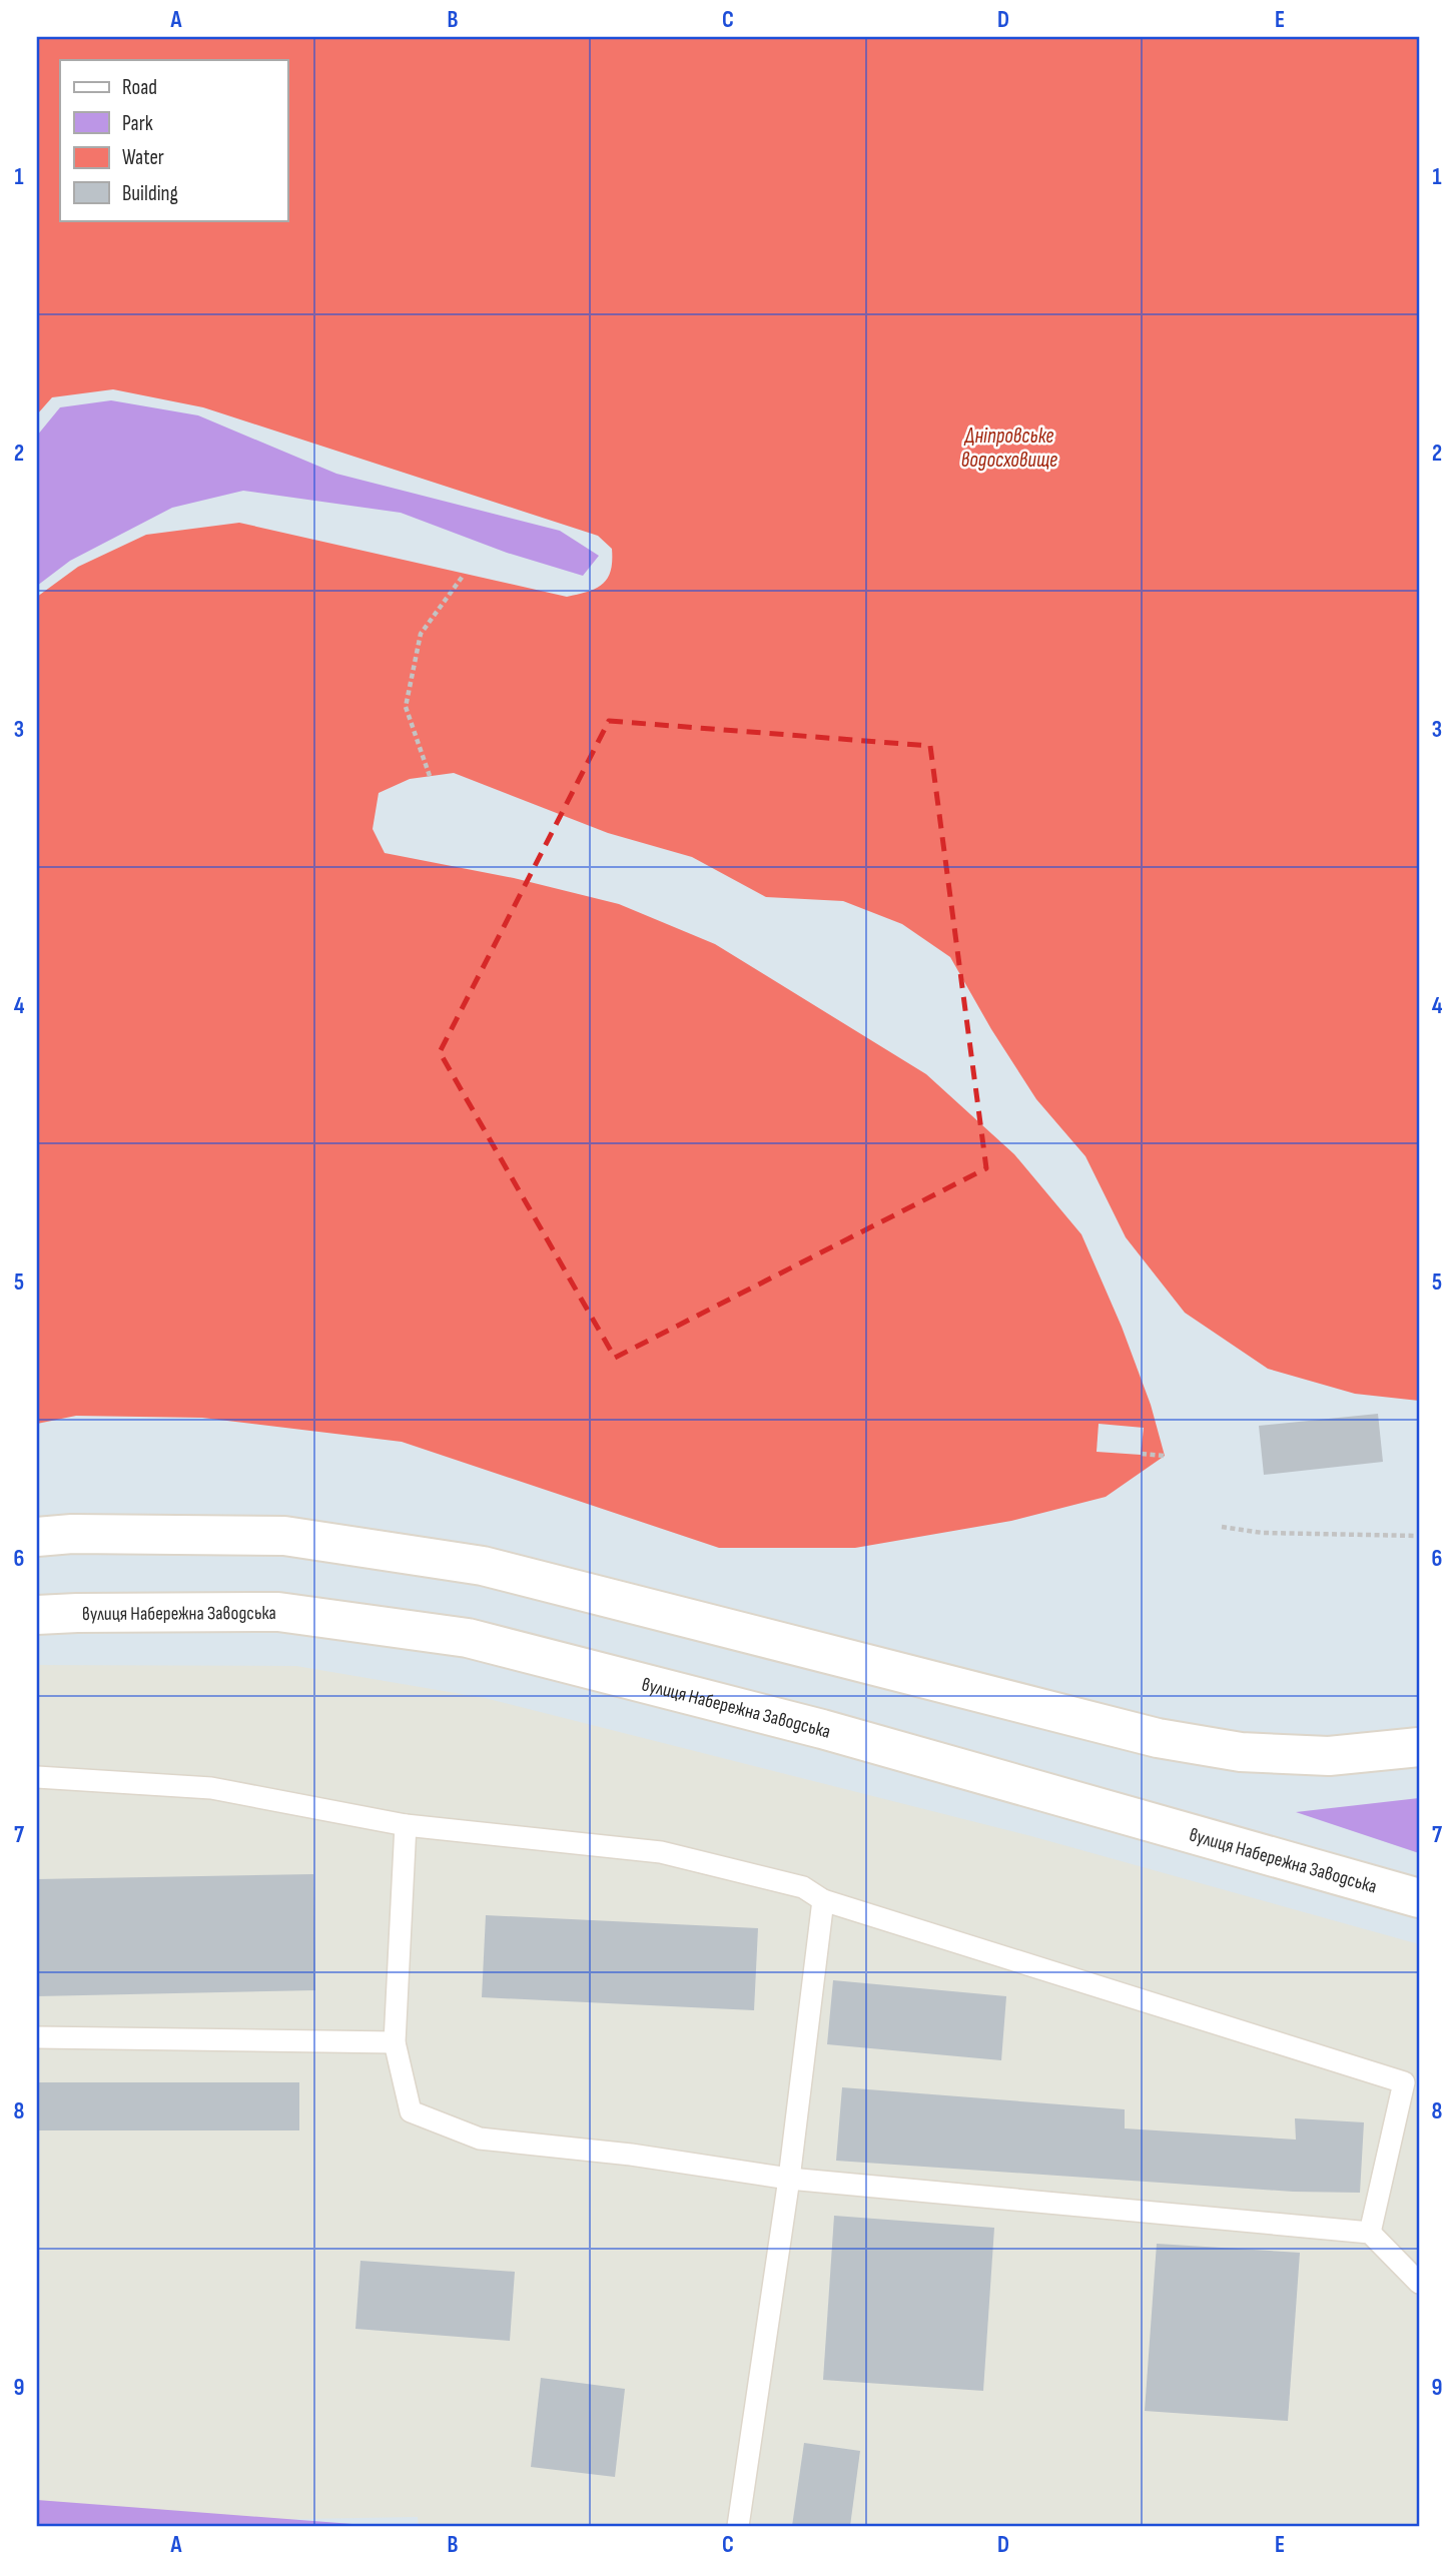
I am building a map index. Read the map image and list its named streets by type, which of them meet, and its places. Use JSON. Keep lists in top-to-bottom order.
{
  "streets": {
    "main road": ["вулиця Набережна Заводська"]
  },
  "water": ["Дніпровське водосховище"],
  "legend": [
    "Road",
    "Park",
    "Water",
    "Building"
  ],
  "grid": {
    "columns": [
      "A",
      "B",
      "C",
      "D",
      "E"
    ],
    "rows": [
      "1",
      "2",
      "3",
      "4",
      "5",
      "6",
      "7",
      "8",
      "9"
    ]
  }
}
